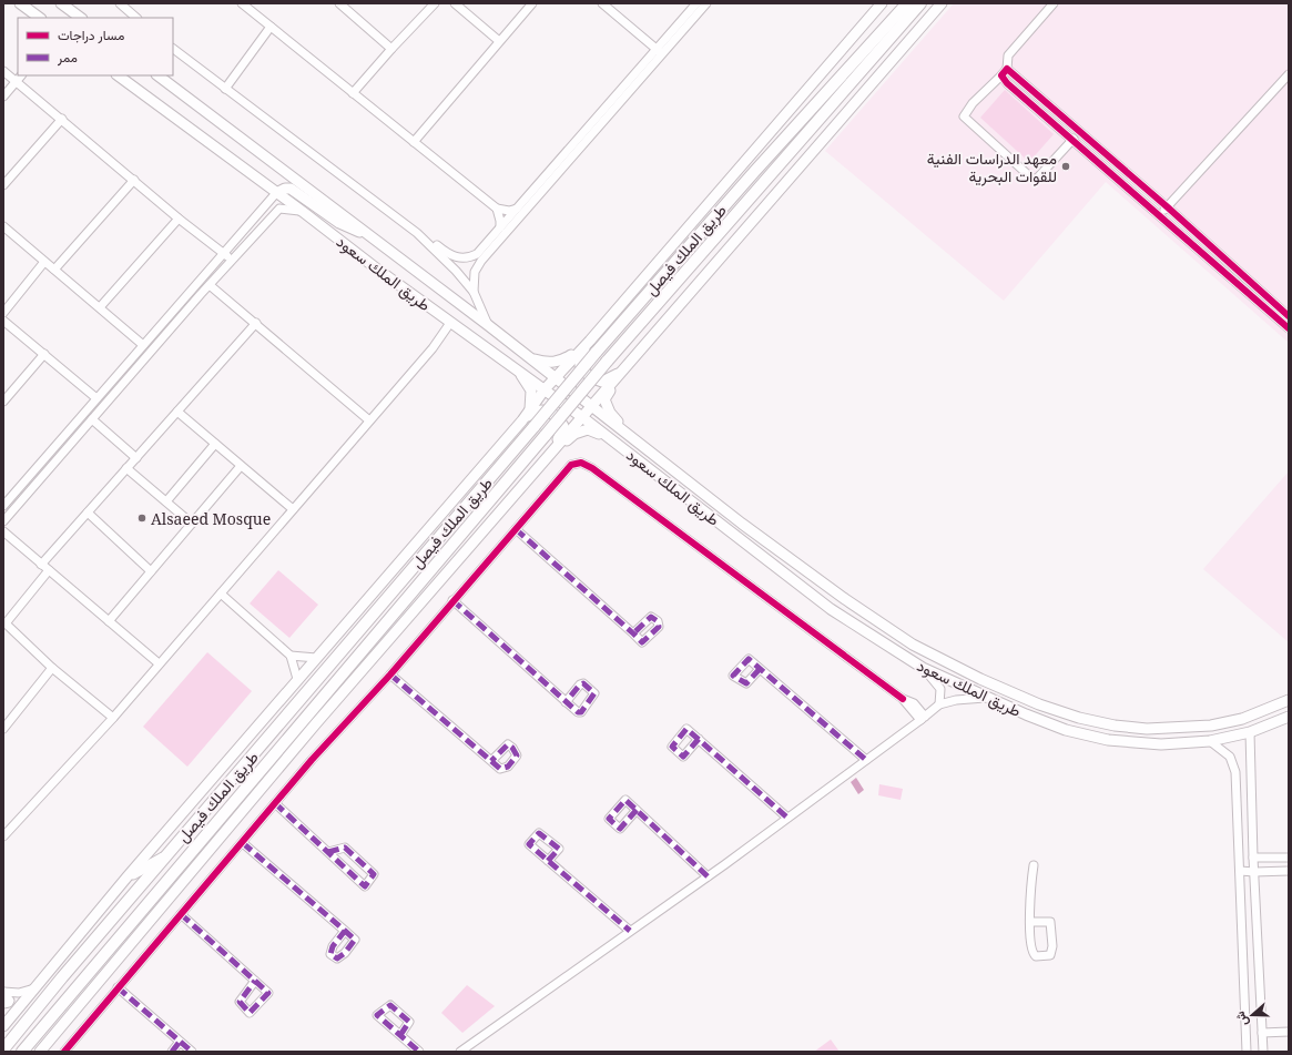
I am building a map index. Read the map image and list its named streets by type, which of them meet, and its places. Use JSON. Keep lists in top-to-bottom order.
{
  "streets": {
    "highway": ["طريق الملك فيصل"],
    "main road": ["طريق الملك سعود"]
  },
  "places": ["معهد الدراسات الفنية للقوات البحرية", "Alsaeed Mosque"],
  "legend": ["مسار دراجات", "ممر"],
  "north": "left"
}
